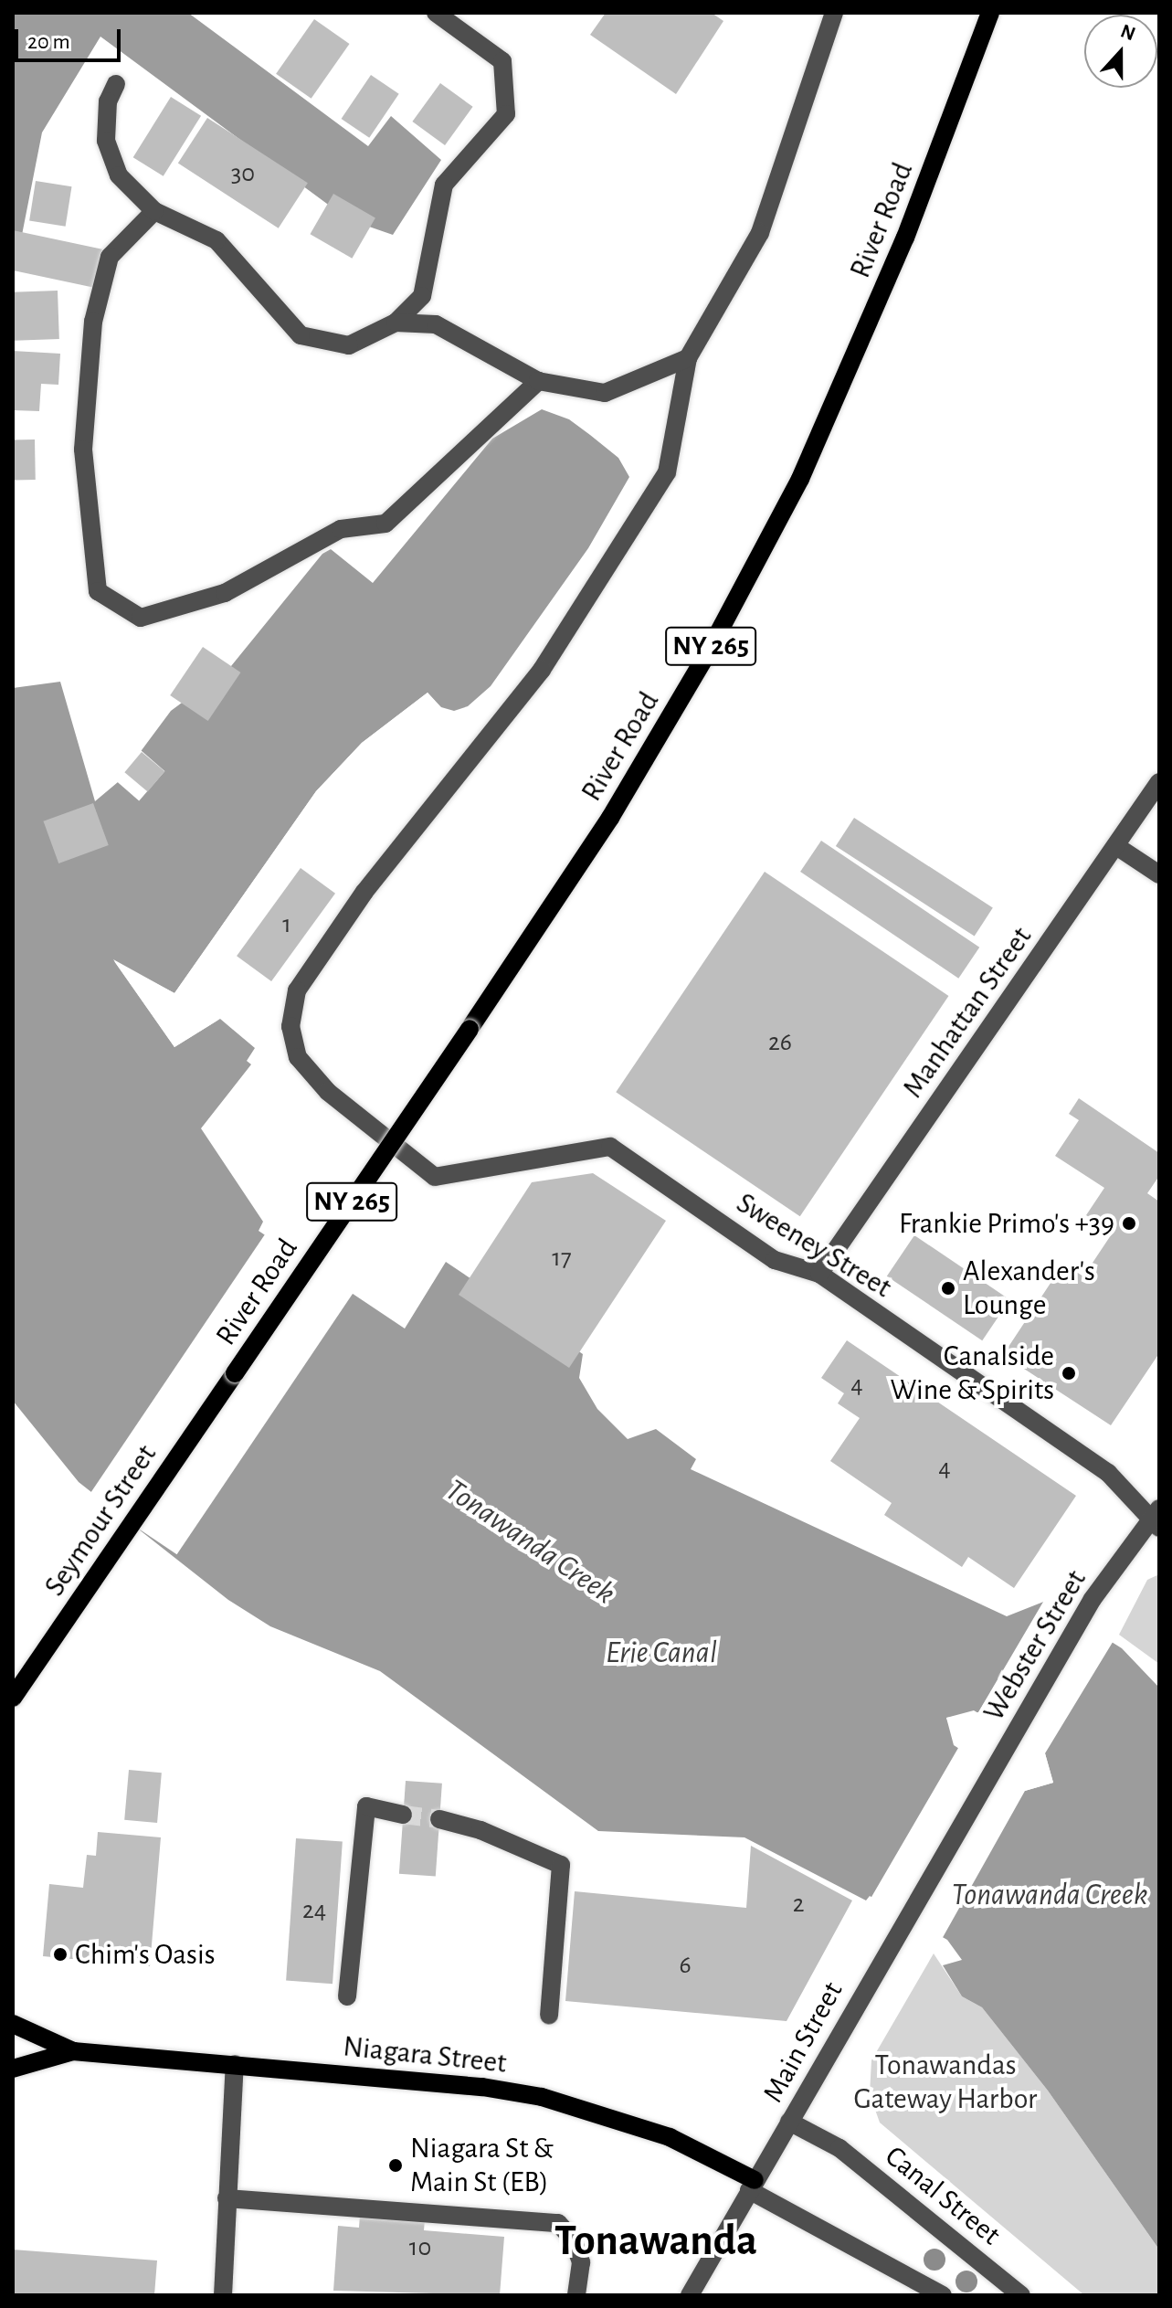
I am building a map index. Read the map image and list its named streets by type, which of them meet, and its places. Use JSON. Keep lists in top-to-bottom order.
{
  "streets": {
    "main road": [
      "River Road",
      "NY 265",
      "Seymour Street",
      "Niagara Street"
    ],
    "street": [
      "Manhattan Street",
      "Sweeney Street",
      "Webster Street",
      "Main Street",
      "Canal Street"
    ]
  },
  "crossings": [
    ["River Road", "Seymour Street"],
    ["Manhattan Street", "Sweeney Street"],
    ["Sweeney Street", "Webster Street"],
    ["Webster Street", "Main Street"],
    ["Main Street", "Niagara Street"],
    ["Main Street", "Canal Street"]
  ],
  "districts": ["Tonawanda"],
  "water": ["Tonawanda Creek", "Erie Canal"],
  "parks": ["Tonawandas Gateway Harbor"],
  "places": [
    "Frankie Primo's +39",
    "Alexander's Lounge",
    "Canalside Wine & Spirits",
    "Chim's Oasis",
    "Niagara St & Main St (EB)"
  ],
  "house_numbers": [
    "30",
    "1",
    "26",
    "17",
    "4",
    "4",
    "2",
    "24",
    "6",
    "10"
  ],
  "scale_bar": "20 m",
  "north": "top"
}
